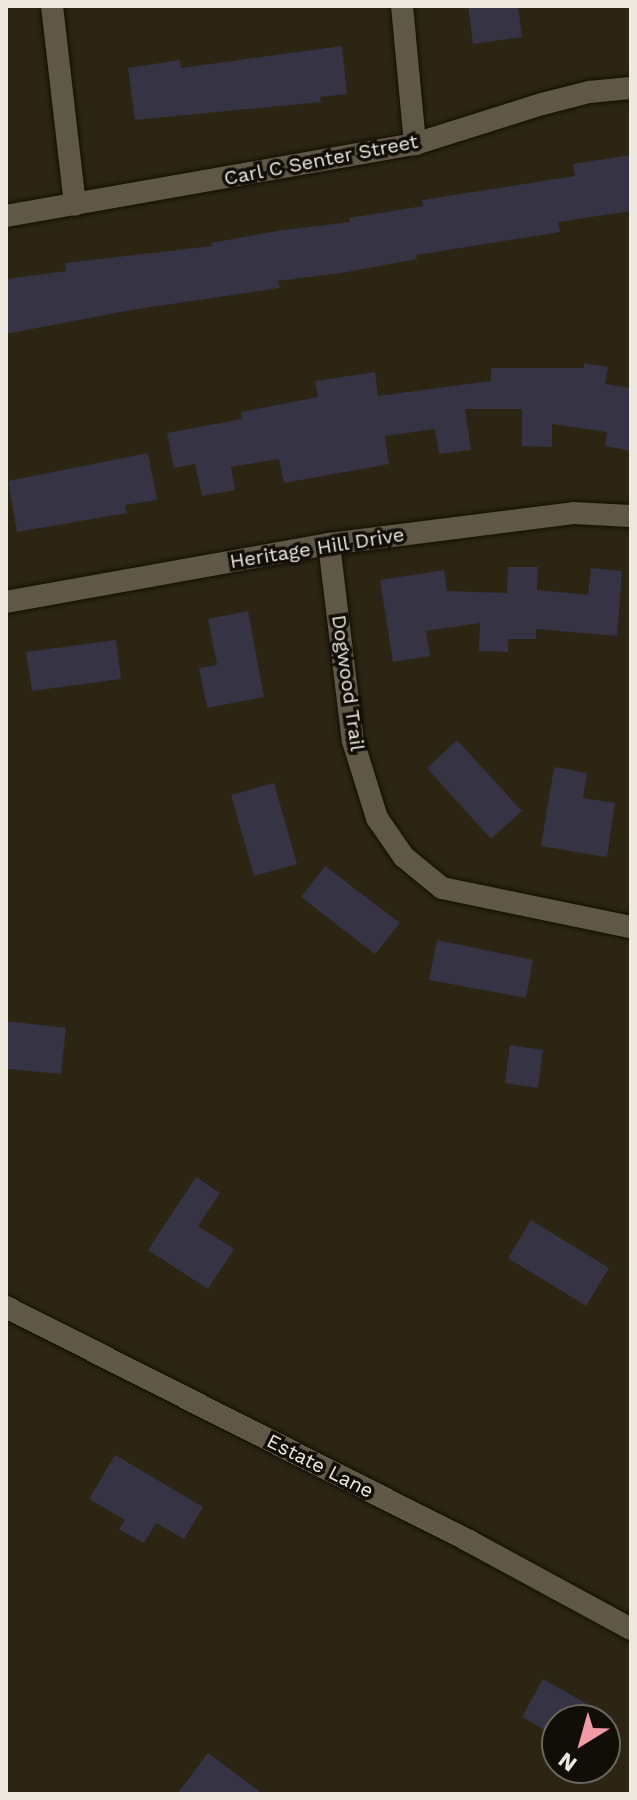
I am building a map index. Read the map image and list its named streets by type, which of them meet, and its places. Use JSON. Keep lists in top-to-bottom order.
{
  "streets": {
    "street": [
      "Carl C Senter Street",
      "Heritage Hill Drive",
      "Dogwood Trail",
      "Estate Lane"
    ]
  },
  "crossings": [
    ["Heritage Hill Drive", "Dogwood Trail"]
  ],
  "north": "bottom left"
}
